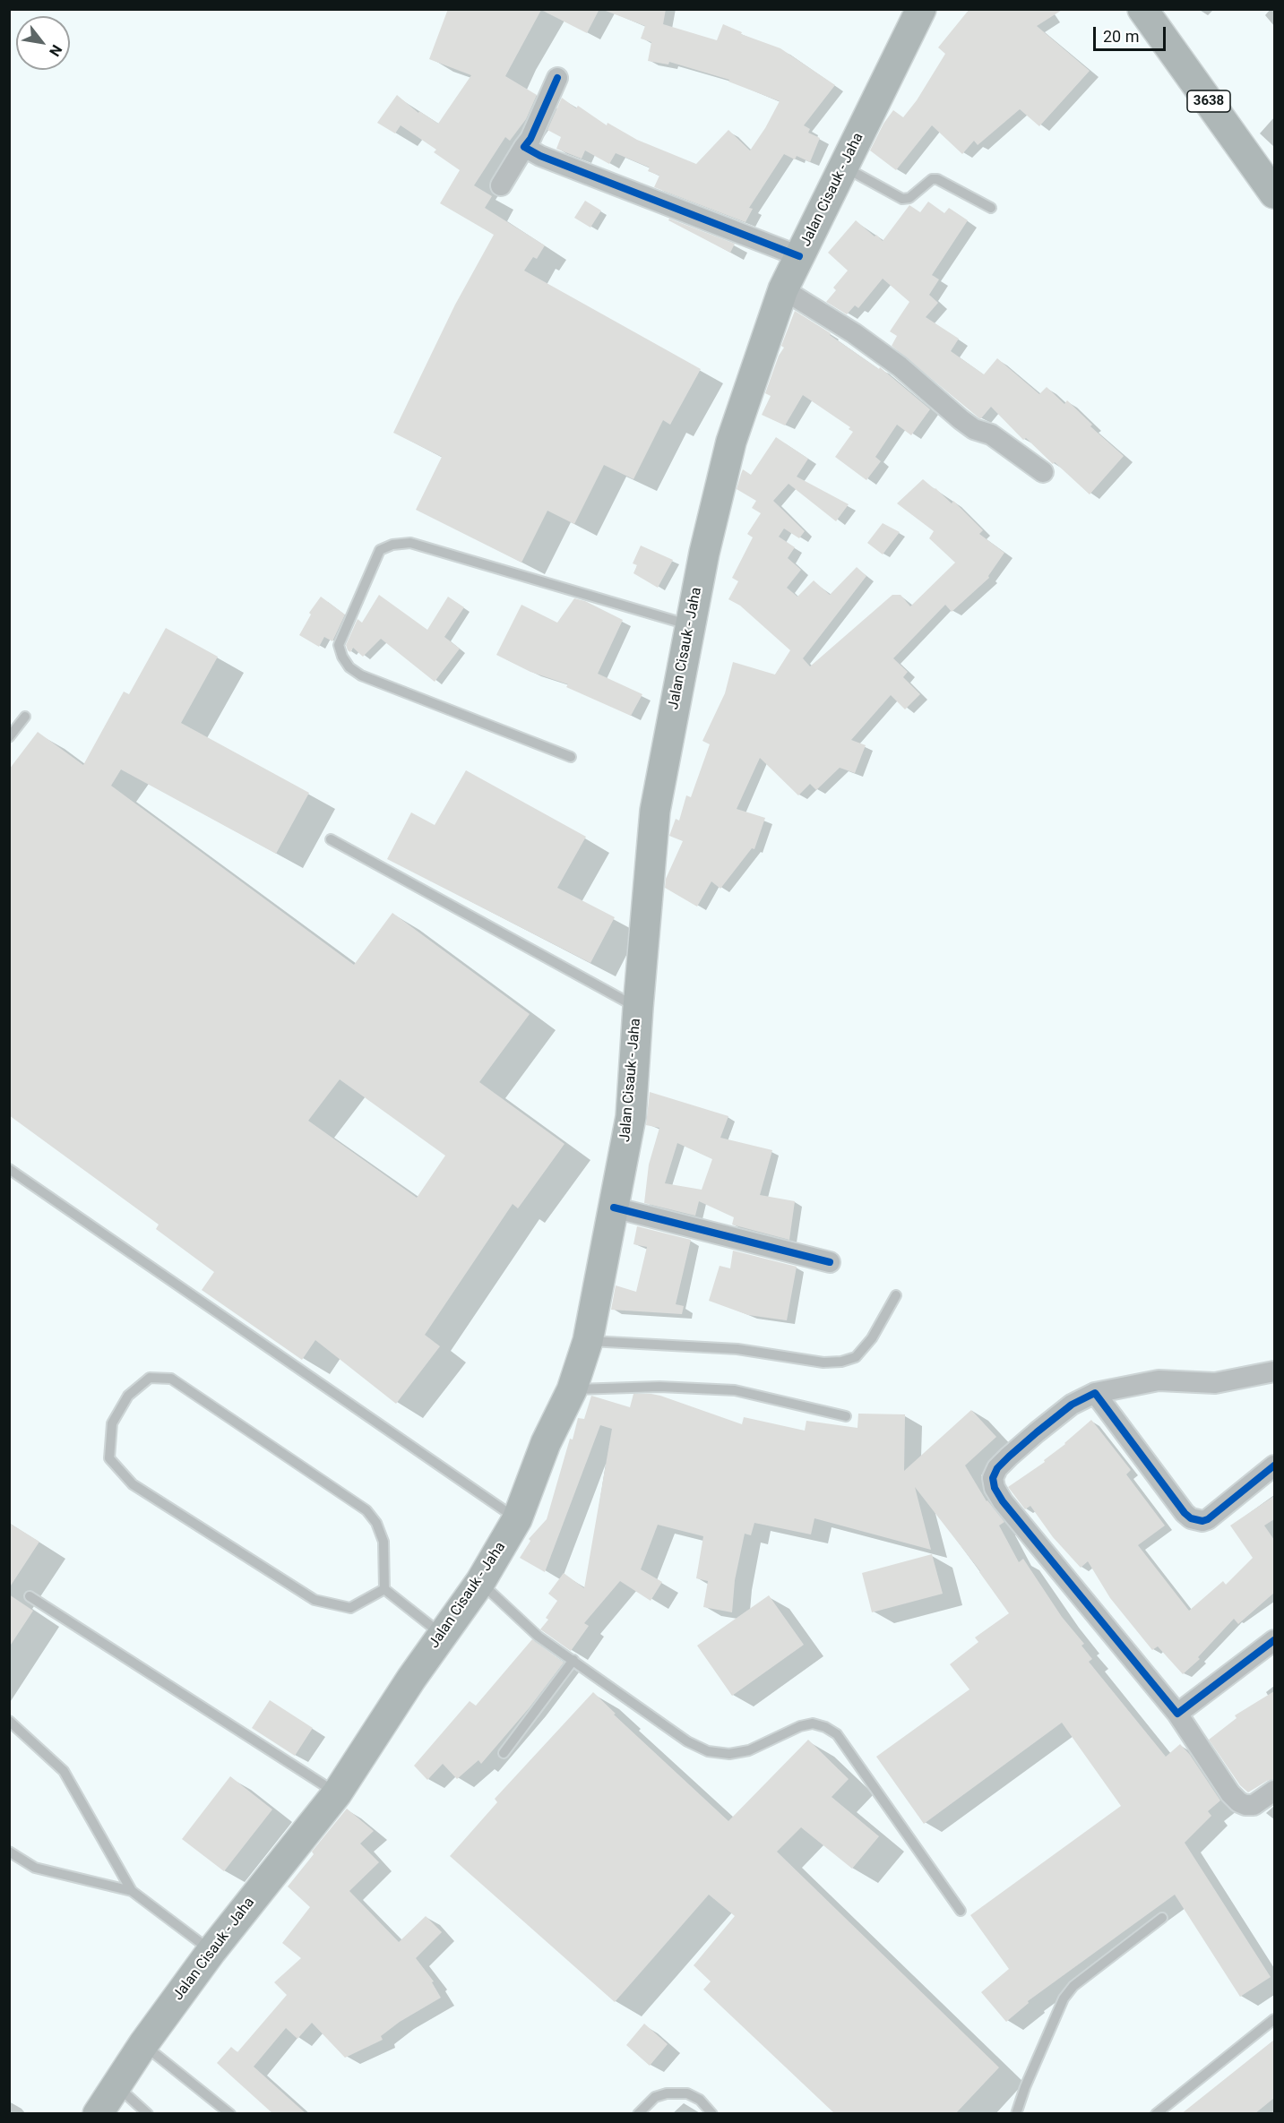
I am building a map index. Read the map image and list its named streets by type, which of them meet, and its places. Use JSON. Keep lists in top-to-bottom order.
{
  "streets": {
    "main road": ["3638", "Jalan Cisauk - Jaha"]
  },
  "scale_bar": "20 m",
  "north": "bottom right"
}
